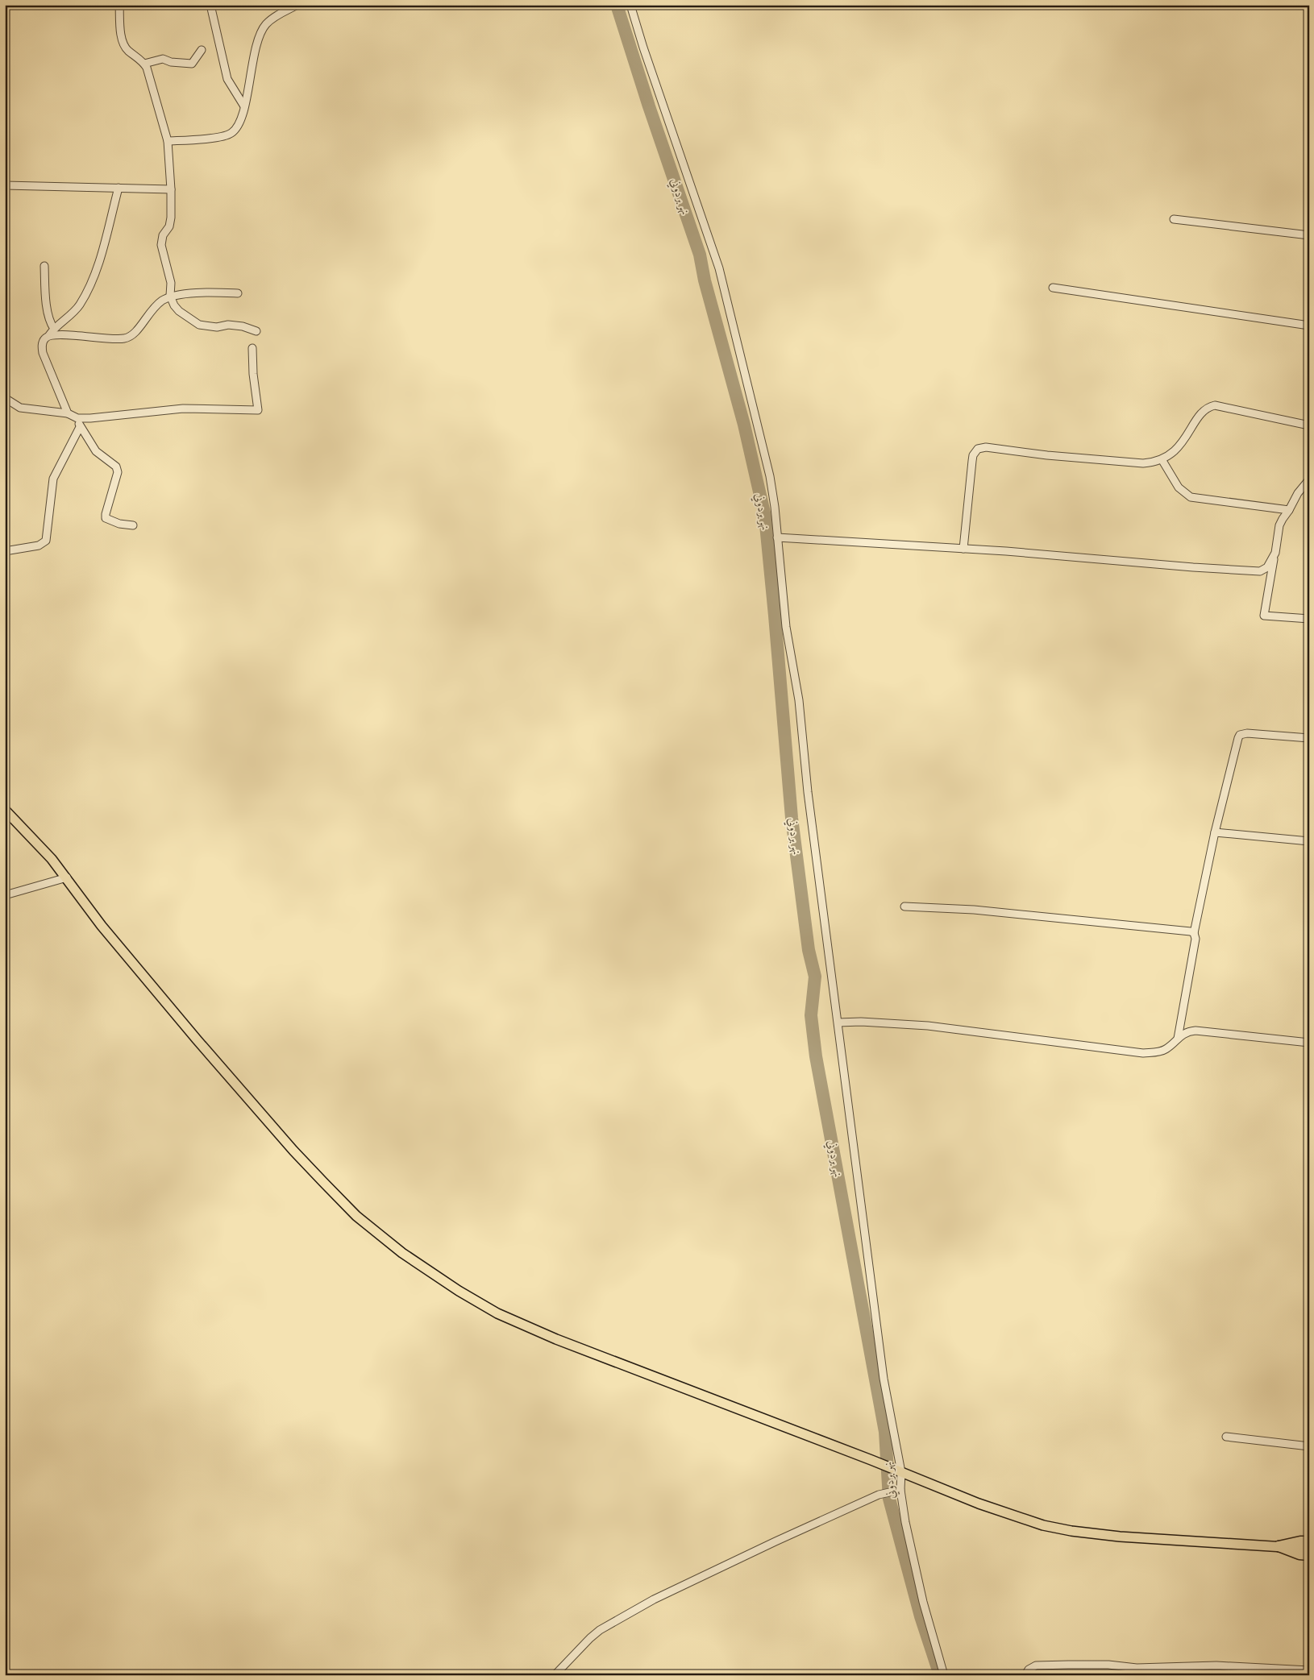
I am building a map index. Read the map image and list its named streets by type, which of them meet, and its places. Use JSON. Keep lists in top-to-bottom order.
{
  "water": ["نهر بردوني"]
}
